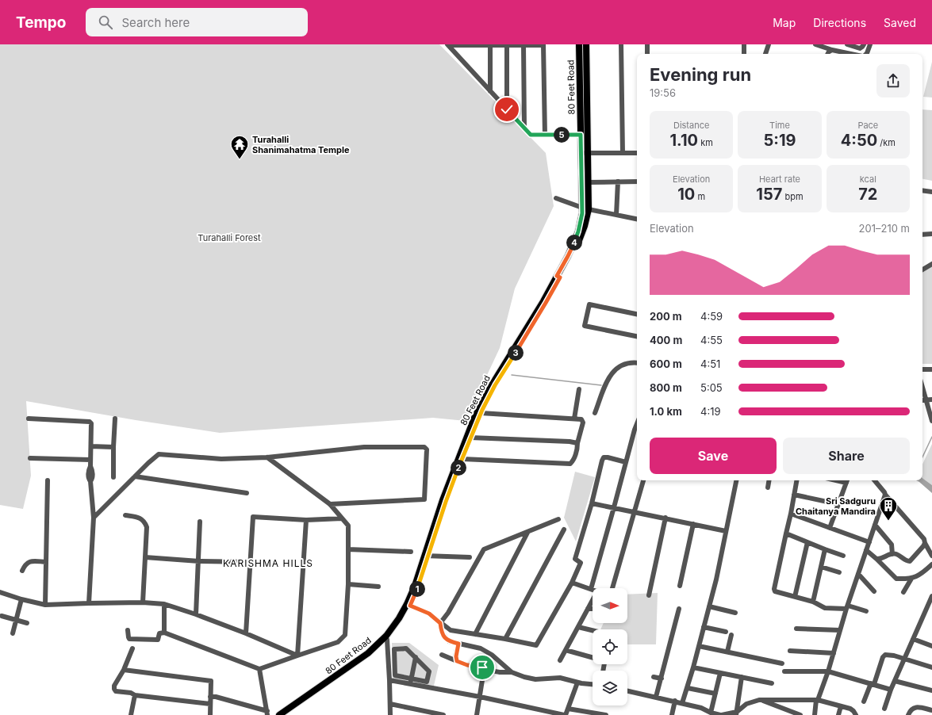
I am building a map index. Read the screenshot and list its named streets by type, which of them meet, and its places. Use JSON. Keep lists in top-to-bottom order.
{
  "streets": {
    "main road": ["80 Feet Road"]
  },
  "districts": ["KARISHMA HILLS"],
  "parks": ["Turahalli Forest"],
  "places": {
    "temple": ["Turahalli Shanimahatma Temple"],
    "building": ["Sri Sadguru Chaitanya Mandira"]
  },
  "north": "right",
  "page": {
    "header": "Tempo",
    "search": "Search here",
    "nav": ["Map", "Directions", "Saved"],
    "heading": ["Evening run", "19:56"],
    "stats": [
      ["Distance", "1.10 km"],
      ["Time", "5:19"],
      ["Pace", "4:50 /km"],
      ["Elevation", "10 m"],
      ["Heart rate", "157 bpm"],
      ["kcal", "72"]
    ],
    "pins": [
      "5",
      "4",
      "3",
      "2",
      "1"
    ],
    "chart": ["Elevation", "201–210 m"],
    "list": [
      {
        "name": "200 m",
        "note": "4:59"
      },
      {
        "name": "400 m",
        "note": "4:55"
      },
      {
        "name": "600 m",
        "note": "4:51"
      },
      {
        "name": "800 m",
        "note": "5:05"
      },
      {
        "name": "1.0 km",
        "note": "4:19"
      }
    ],
    "buttons": ["Save", "Share"]
  }
}
